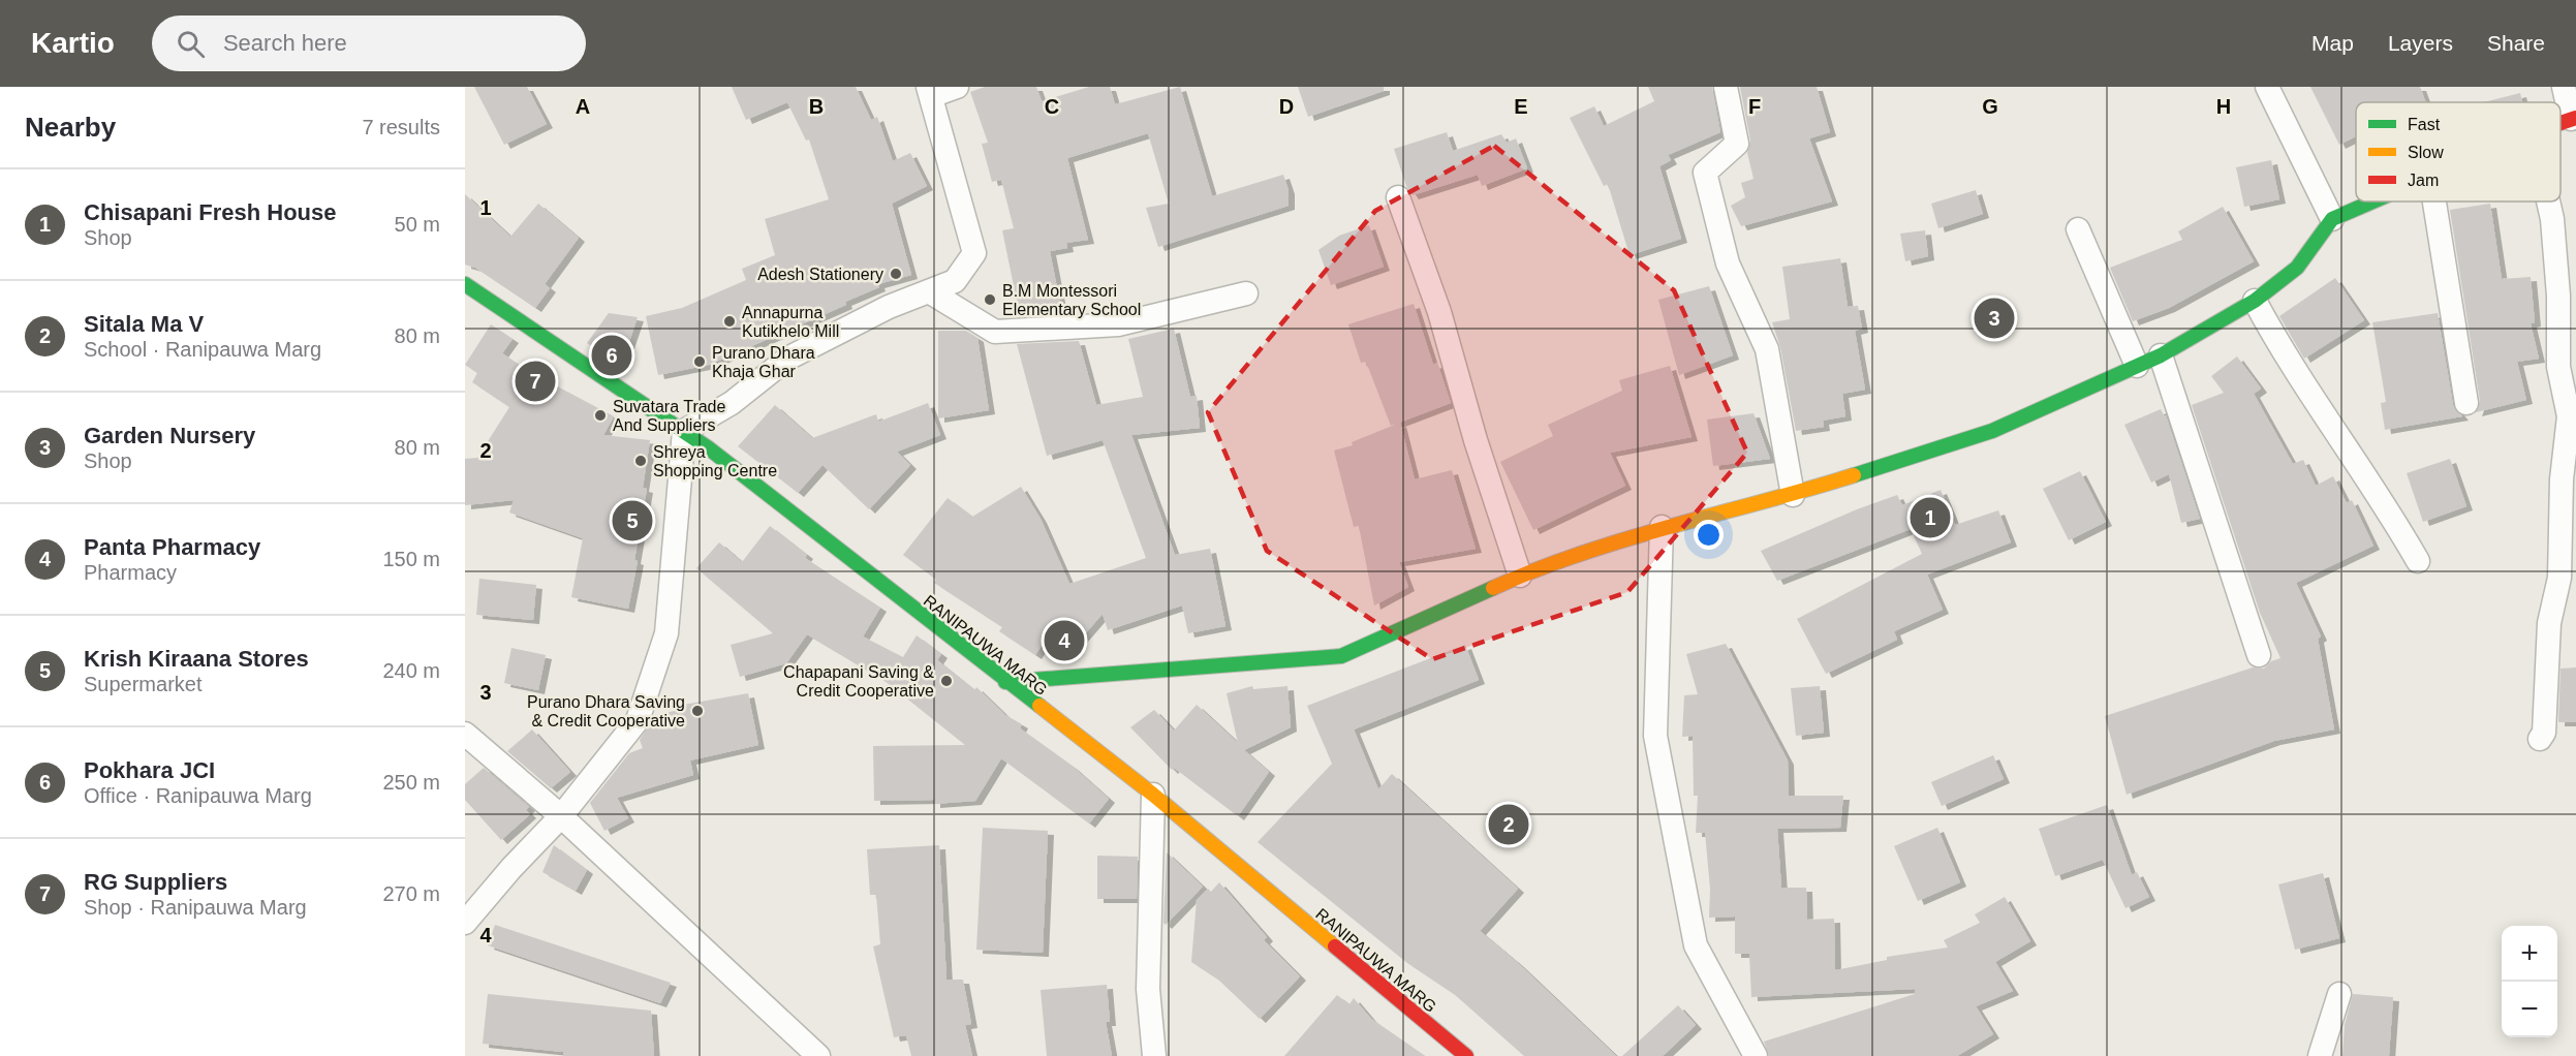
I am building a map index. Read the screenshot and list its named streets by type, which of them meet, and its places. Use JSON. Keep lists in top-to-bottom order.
{
  "streets": {
    "main road": ["RANIPAUWA MARG"]
  },
  "places": [
    "Adesh Stationery",
    "B.M Montessori Elementary School",
    "Annapurna Kutikhelo Mill",
    "Purano Dhara Khaja Ghar",
    "Suvatara Trade And Suppliers",
    "Shreya Shopping Centre",
    "Chapapani Saving & Credit Cooperative",
    "Purano Dhara Saving & Credit Cooperative"
  ],
  "legend": ["Fast", "Slow", "Jam"],
  "page": {
    "header": "Kartio",
    "search": "Search here",
    "nav": ["Map", "Layers", "Share"],
    "heading": ["Nearby", "7 results"],
    "list": [
      {
        "mark": "1",
        "name": "Chisapani Fresh House",
        "note": "Shop",
        "value": "50 m"
      },
      {
        "mark": "2",
        "name": "Sitala Ma V",
        "note": "School · Ranipauwa Marg",
        "value": "80 m"
      },
      {
        "mark": "3",
        "name": "Garden Nursery",
        "note": "Shop",
        "value": "80 m"
      },
      {
        "mark": "4",
        "name": "Panta Pharmacy",
        "note": "Pharmacy",
        "value": "150 m"
      },
      {
        "mark": "5",
        "name": "Krish Kiraana Stores",
        "note": "Supermarket",
        "value": "240 m"
      },
      {
        "mark": "6",
        "name": "Pokhara JCI",
        "note": "Office · Ranipauwa Marg",
        "value": "250 m"
      },
      {
        "mark": "7",
        "name": "RG Suppliers",
        "note": "Shop · Ranipauwa Marg",
        "value": "270 m"
      }
    ],
    "pins": [
      "3",
      "6",
      "7",
      "1",
      "5",
      "4",
      "2"
    ],
    "map_buttons": ["+", "−"]
  },
  "grid": {
    "columns": [
      "A",
      "B",
      "C",
      "D",
      "E",
      "F",
      "G",
      "H"
    ],
    "rows": [
      "1",
      "2",
      "3",
      "4"
    ]
  }
}
